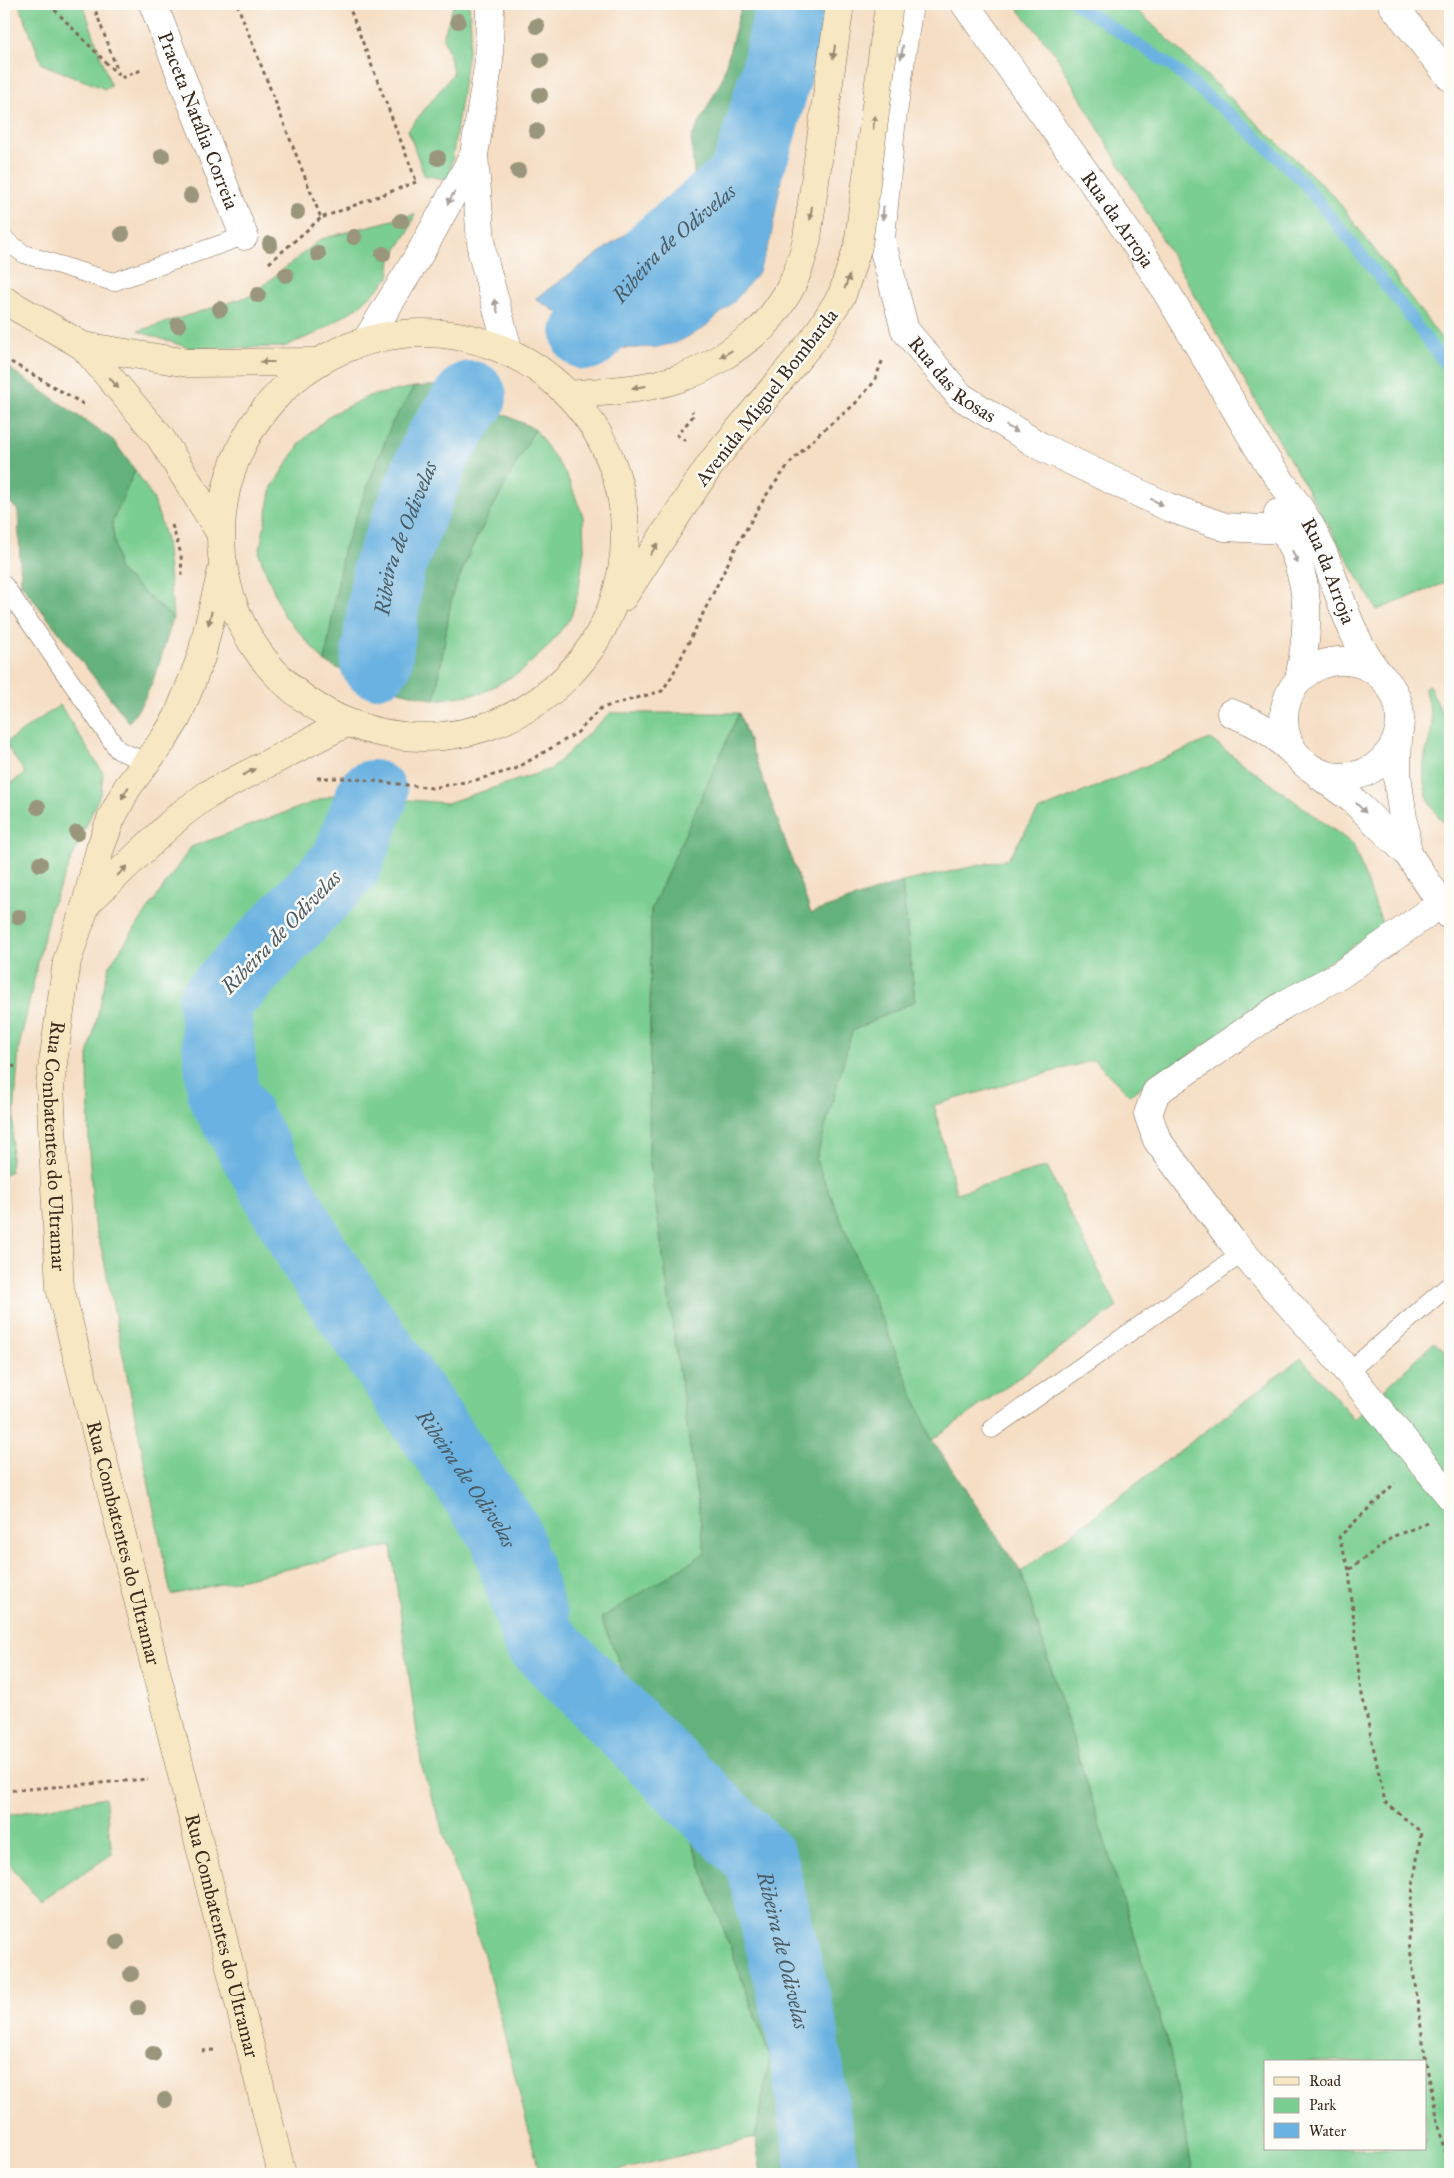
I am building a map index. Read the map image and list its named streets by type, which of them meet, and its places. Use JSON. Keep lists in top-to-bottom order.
{
  "streets": {
    "main road": ["Avenida Miguel Bombarda", "Rua Combatentes do Ultramar"],
    "street": ["Praceta Natália Correia", "Rua da Arroja", "Rua das Rosas"]
  },
  "crossings": [
    ["Rua da Arroja", "Rua das Rosas"],
    ["Avenida Miguel Bombarda", "Rua Combatentes do Ultramar"]
  ],
  "one_way": ["Rua das Rosas", "Avenida Miguel Bombarda"],
  "water": ["Ribeira de Odivelas"],
  "legend": ["Road", "Park", "Water"]
}
